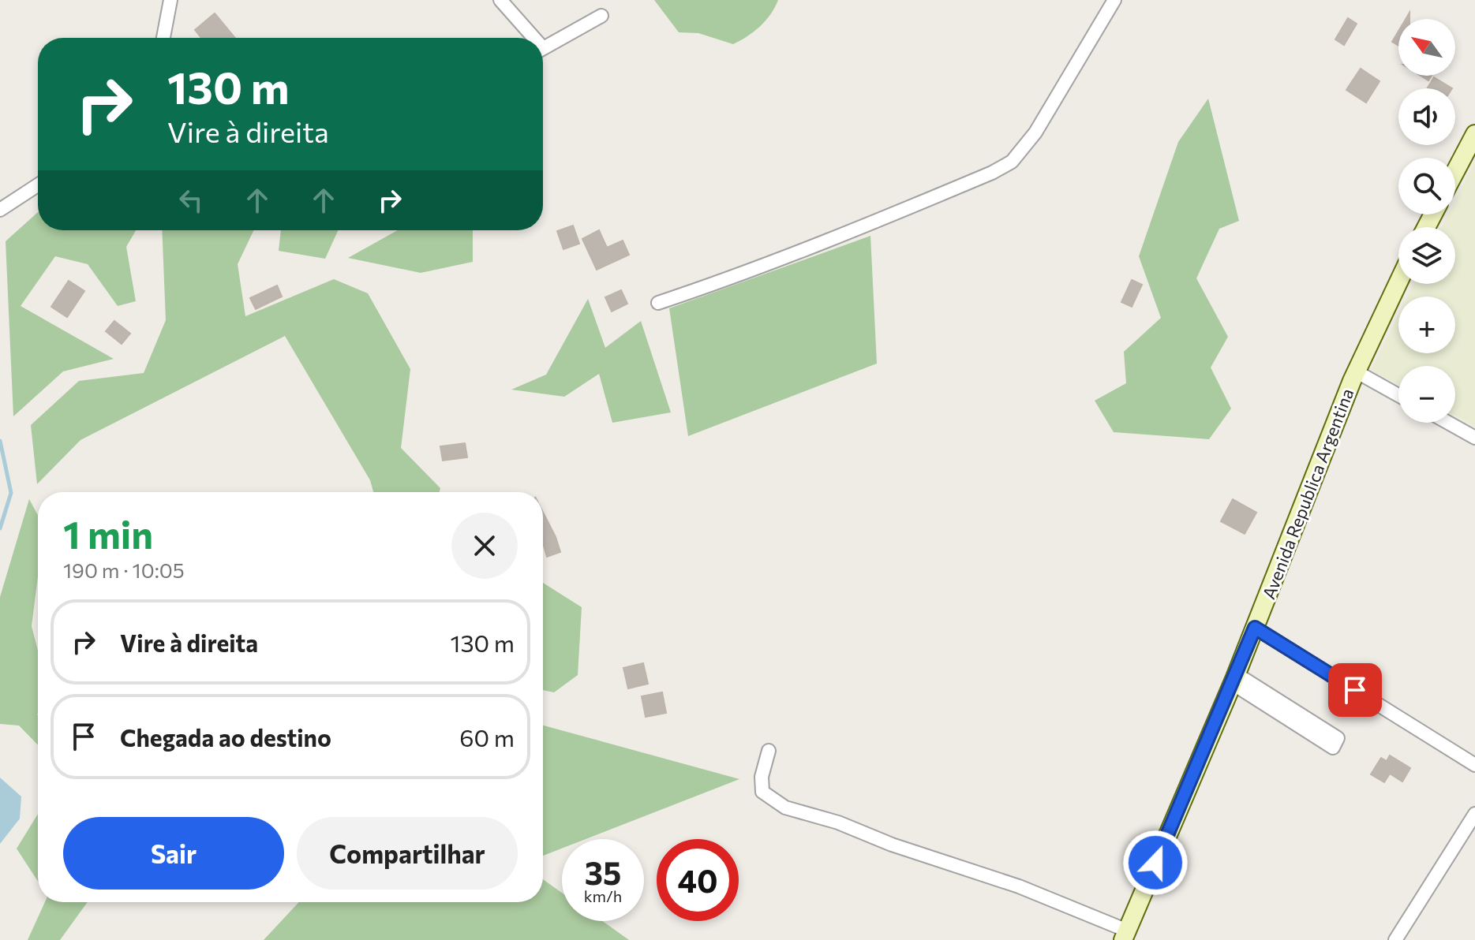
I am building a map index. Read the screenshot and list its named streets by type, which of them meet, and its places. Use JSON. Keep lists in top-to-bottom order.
{
  "streets": {
    "street": ["Avenida Republica Argentina"]
  },
  "north": "top left",
  "page": {
    "map_buttons": ["+", "−"],
    "turn": ["130 m", "Vire à direita"],
    "heading": ["1 min", "190 m · 10:05"],
    "list": [
      {
        "name": "Vire à direita",
        "value": "130 m"
      },
      {
        "name": "Chegada ao destino",
        "value": "60 m"
      }
    ],
    "buttons": ["Sair", "Compartilhar"],
    "speed": "35 km/h",
    "limit": "40"
  }
}
